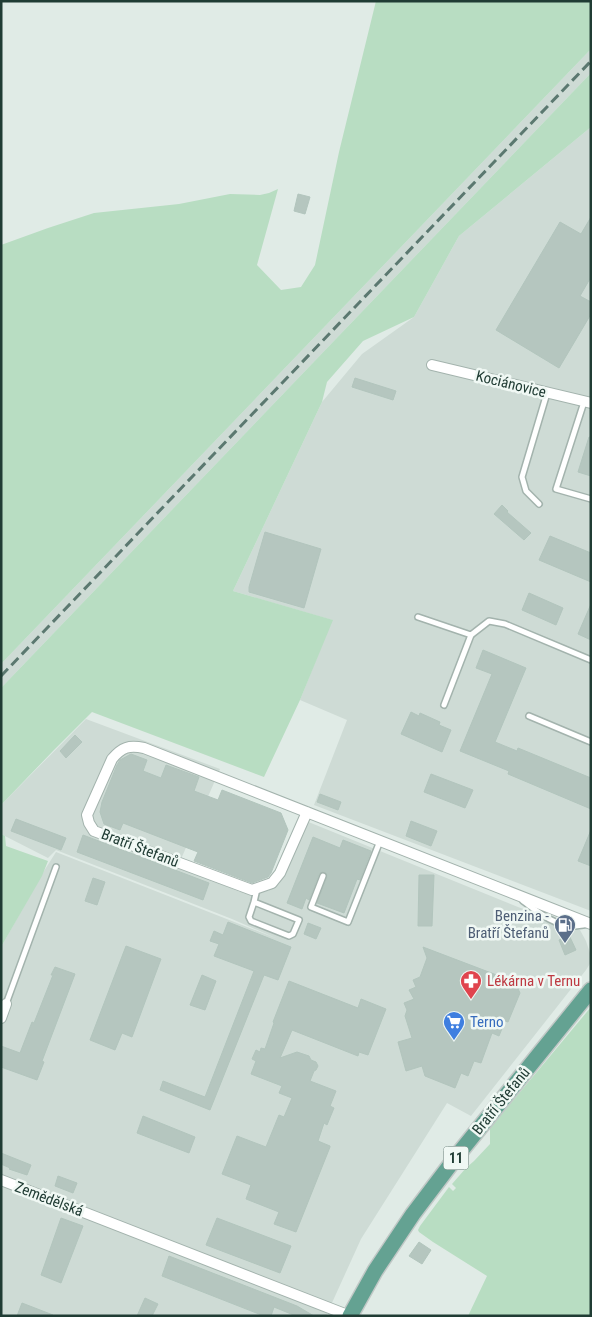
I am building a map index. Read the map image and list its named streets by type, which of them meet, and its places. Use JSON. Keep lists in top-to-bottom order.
{
  "streets": {
    "main road": ["Bratří Štefanů", "11"],
    "street": ["Kociánovice", "Zemědělská"]
  },
  "crossings": [
    ["Bratří Štefanů", "Zemědělská"]
  ],
  "places": {
    "fuel station": ["Benzina - Bratří Štefanů"],
    "pharmacy": ["Lékárna v Ternu"],
    "supermarket": ["Terno"]
  }
}
